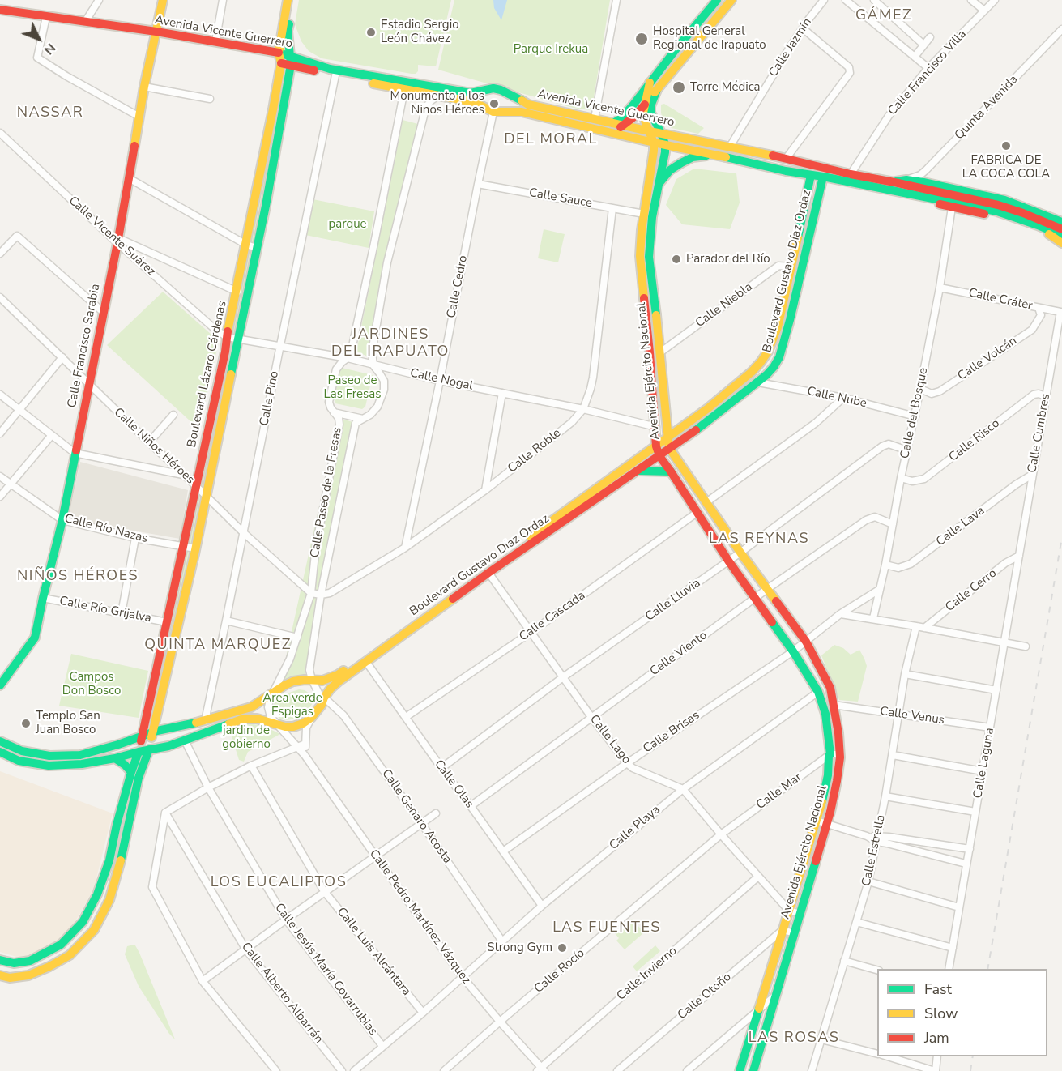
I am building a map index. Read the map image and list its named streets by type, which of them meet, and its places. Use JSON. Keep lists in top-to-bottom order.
{
  "streets": {
    "main road": [
      "Avenida Vicente Guerrero",
      "Boulevard Gustavo Díaz Ordaz",
      "Calle Francisco Sarabia",
      "Avenida Ejército Nacional",
      "Boulevard Lázaro Cárdenas"
    ],
    "street": [
      "Calle Jazmín",
      "Calle Francisco Villa",
      "Quinta Avenida",
      "Calle Sauce",
      "Calle Vicente Suárez",
      "Calle Cedro",
      "Calle Cráter",
      "Calle Niebla",
      "Calle Volcán",
      "Calle Nogal",
      "Calle Nube",
      "Calle Pino",
      "Calle del Bosque",
      "Calle Cumbres",
      "Calle Risco",
      "Calle Niños Héroes",
      "Calle Roble",
      "Calle Paseo de la Fresas",
      "Calle Lava",
      "Calle Río Nazas",
      "Calle Cerro",
      "Calle Lluvia",
      "Calle Río Grijalva",
      "Calle Cascada",
      "Calle Viento",
      "Calle Venus",
      "Calle Brisas",
      "Calle Lago",
      "Calle Laguna",
      "Calle Olas",
      "Calle Mar",
      "Calle Genaro Acosta",
      "Calle Playa",
      "Calle Estrella",
      "Calle Pedro Martínez Vázquez",
      "Calle Luis Alcántara",
      "Calle Jesús María Covarrubias",
      "Calle Rocío",
      "Calle Invierno",
      "Calle Alberto Albarrán",
      "Calle Otoño"
    ]
  },
  "crossings": [
    ["Avenida Vicente Guerrero", "Calle Jazmín"],
    ["Avenida Vicente Guerrero", "Calle Francisco Villa"],
    ["Avenida Vicente Guerrero", "Boulevard Gustavo Díaz Ordaz"],
    ["Avenida Vicente Guerrero", "Calle Cedro"],
    ["Avenida Vicente Guerrero", "Calle Francisco Sarabia"],
    ["Avenida Vicente Guerrero", "Avenida Ejército Nacional"],
    ["Avenida Vicente Guerrero", "Boulevard Lázaro Cárdenas"],
    ["Avenida Vicente Guerrero", "Calle Pino"],
    ["Avenida Vicente Guerrero", "Calle Paseo de la Fresas"],
    ["Calle Sauce", "Calle Cedro"],
    ["Calle Sauce", "Avenida Ejército Nacional"],
    ["Calle Sauce", "Calle Roble"],
    ["Calle Vicente Suárez", "Calle Francisco Sarabia"],
    ["Calle Vicente Suárez", "Boulevard Lázaro Cárdenas"],
    ["Calle Vicente Suárez", "Calle Nogal"],
    ["Boulevard Gustavo Díaz Ordaz", "Calle Niebla"],
    ["Boulevard Gustavo Díaz Ordaz", "Avenida Ejército Nacional"],
    ["Boulevard Gustavo Díaz Ordaz", "Boulevard Lázaro Cárdenas"],
    ["Boulevard Gustavo Díaz Ordaz", "Calle Nube"],
    ["Boulevard Gustavo Díaz Ordaz", "Calle Pino"],
    ["Boulevard Gustavo Díaz Ordaz", "Calle Paseo de la Fresas"],
    ["Boulevard Gustavo Díaz Ordaz", "Calle Lago"],
    ["Boulevard Gustavo Díaz Ordaz", "Calle Olas"],
    ["Boulevard Gustavo Díaz Ordaz", "Calle Genaro Acosta"],
    ["Boulevard Gustavo Díaz Ordaz", "Calle Pedro Martínez Vázquez"],
    ["Boulevard Gustavo Díaz Ordaz", "Calle Jesús María Covarrubias"],
    ["Calle Cedro", "Calle Nogal"],
    ["Calle Cedro", "Calle Roble"],
    ["Calle Cráter", "Calle Volcán"],
    ["Calle Cráter", "Calle del Bosque"],
    ["Calle Cráter", "Calle Cumbres"],
    ["Calle Niebla", "Avenida Ejército Nacional"],
    ["Calle Francisco Sarabia", "Calle Niños Héroes"],
    ["Calle Francisco Sarabia", "Calle Río Nazas"],
    ["Calle Francisco Sarabia", "Calle Río Grijalva"],
    ["Calle Volcán", "Calle del Bosque"],
    ["Avenida Ejército Nacional", "Calle Nogal"],
    ["Avenida Ejército Nacional", "Calle Lluvia"],
    ["Avenida Ejército Nacional", "Calle Cascada"],
    ["Avenida Ejército Nacional", "Calle Viento"],
    ["Avenida Ejército Nacional", "Calle Venus"],
    ["Avenida Ejército Nacional", "Calle Brisas"],
    ["Avenida Ejército Nacional", "Calle Lago"],
    ["Avenida Ejército Nacional", "Calle Mar"],
    ["Avenida Ejército Nacional", "Calle Playa"],
    ["Avenida Ejército Nacional", "Calle Otoño"],
    ["Boulevard Lázaro Cárdenas", "Calle Nogal"],
    ["Boulevard Lázaro Cárdenas", "Calle Niños Héroes"],
    ["Boulevard Lázaro Cárdenas", "Calle Río Nazas"],
    ["Boulevard Lázaro Cárdenas", "Calle Río Grijalva"],
    ["Calle Nogal", "Calle Pino"],
    ["Calle Nogal", "Calle Roble"],
    ["Calle Nogal", "Calle Paseo de la Fresas"],
    ["Calle Nube", "Calle del Bosque"],
    ["Calle Pino", "Calle Niños Héroes"],
    ["Calle del Bosque", "Calle Risco"],
    ["Calle del Bosque", "Calle Lava"],
    ["Calle del Bosque", "Calle Lluvia"],
    ["Calle del Bosque", "Calle Viento"],
    ["Calle del Bosque", "Calle Brisas"],
    ["Calle Cumbres", "Calle Risco"],
    ["Calle Cumbres", "Calle Lava"],
    ["Calle Cumbres", "Calle Cerro"],
    ["Calle Cumbres", "Calle Laguna"],
    ["Calle Niños Héroes", "Calle Paseo de la Fresas"],
    ["Calle Roble", "Calle Paseo de la Fresas"],
    ["Calle Paseo de la Fresas", "Calle Genaro Acosta"],
    ["Calle Paseo de la Fresas", "Calle Pedro Martínez Vázquez"],
    ["Calle Cerro", "Calle Laguna"],
    ["Calle Lluvia", "Calle Lago"],
    ["Calle Lluvia", "Calle Olas"],
    ["Calle Cascada", "Calle Lago"],
    ["Calle Cascada", "Calle Olas"],
    ["Calle Viento", "Calle Lago"],
    ["Calle Viento", "Calle Olas"],
    ["Calle Venus", "Calle Laguna"],
    ["Calle Venus", "Calle Estrella"],
    ["Calle Brisas", "Calle Lago"],
    ["Calle Brisas", "Calle Olas"],
    ["Calle Lago", "Calle Mar"],
    ["Calle Lago", "Calle Playa"],
    ["Calle Lago", "Calle Rocío"],
    ["Calle Lago", "Calle Invierno"],
    ["Calle Olas", "Calle Playa"],
    ["Calle Mar", "Calle Rocío"],
    ["Calle Genaro Acosta", "Calle Playa"],
    ["Calle Genaro Acosta", "Calle Pedro Martínez Vázquez"],
    ["Calle Playa", "Calle Pedro Martínez Vázquez"],
    ["Calle Playa", "Calle Luis Alcántara"],
    ["Calle Playa", "Calle Jesús María Covarrubias"],
    ["Calle Pedro Martínez Vázquez", "Calle Rocío"],
    ["Calle Pedro Martínez Vázquez", "Calle Invierno"]
  ],
  "districts": [
    "GÁMEZ",
    "NASSAR",
    "DEL MORAL",
    "JARDINES DEL IRAPUATO",
    "LAS REYNAS",
    "NIÑOS HÉROES",
    "QUINTA MARQUEZ",
    "LOS EUCALIPTOS",
    "LAS FUENTES",
    "LAS ROSAS"
  ],
  "parks": [
    "Parque Irekua",
    "parque",
    "Paseo de Las Fresas",
    "Campos Don Bosco",
    "Area verde Espigas",
    "jardin de gobierno"
  ],
  "places": [
    "Estadio Sergio León Chávez",
    "Hospital General Regional de Irapuato",
    "Torre Médica",
    "Monumento a los Niños Héroes",
    "FABRICA DE LA COCA COLA",
    "Parador del Río",
    "Templo San Juan Bosco",
    "Strong Gym"
  ],
  "legend": ["Fast", "Slow", "Jam"],
  "north": "bottom right"
}
